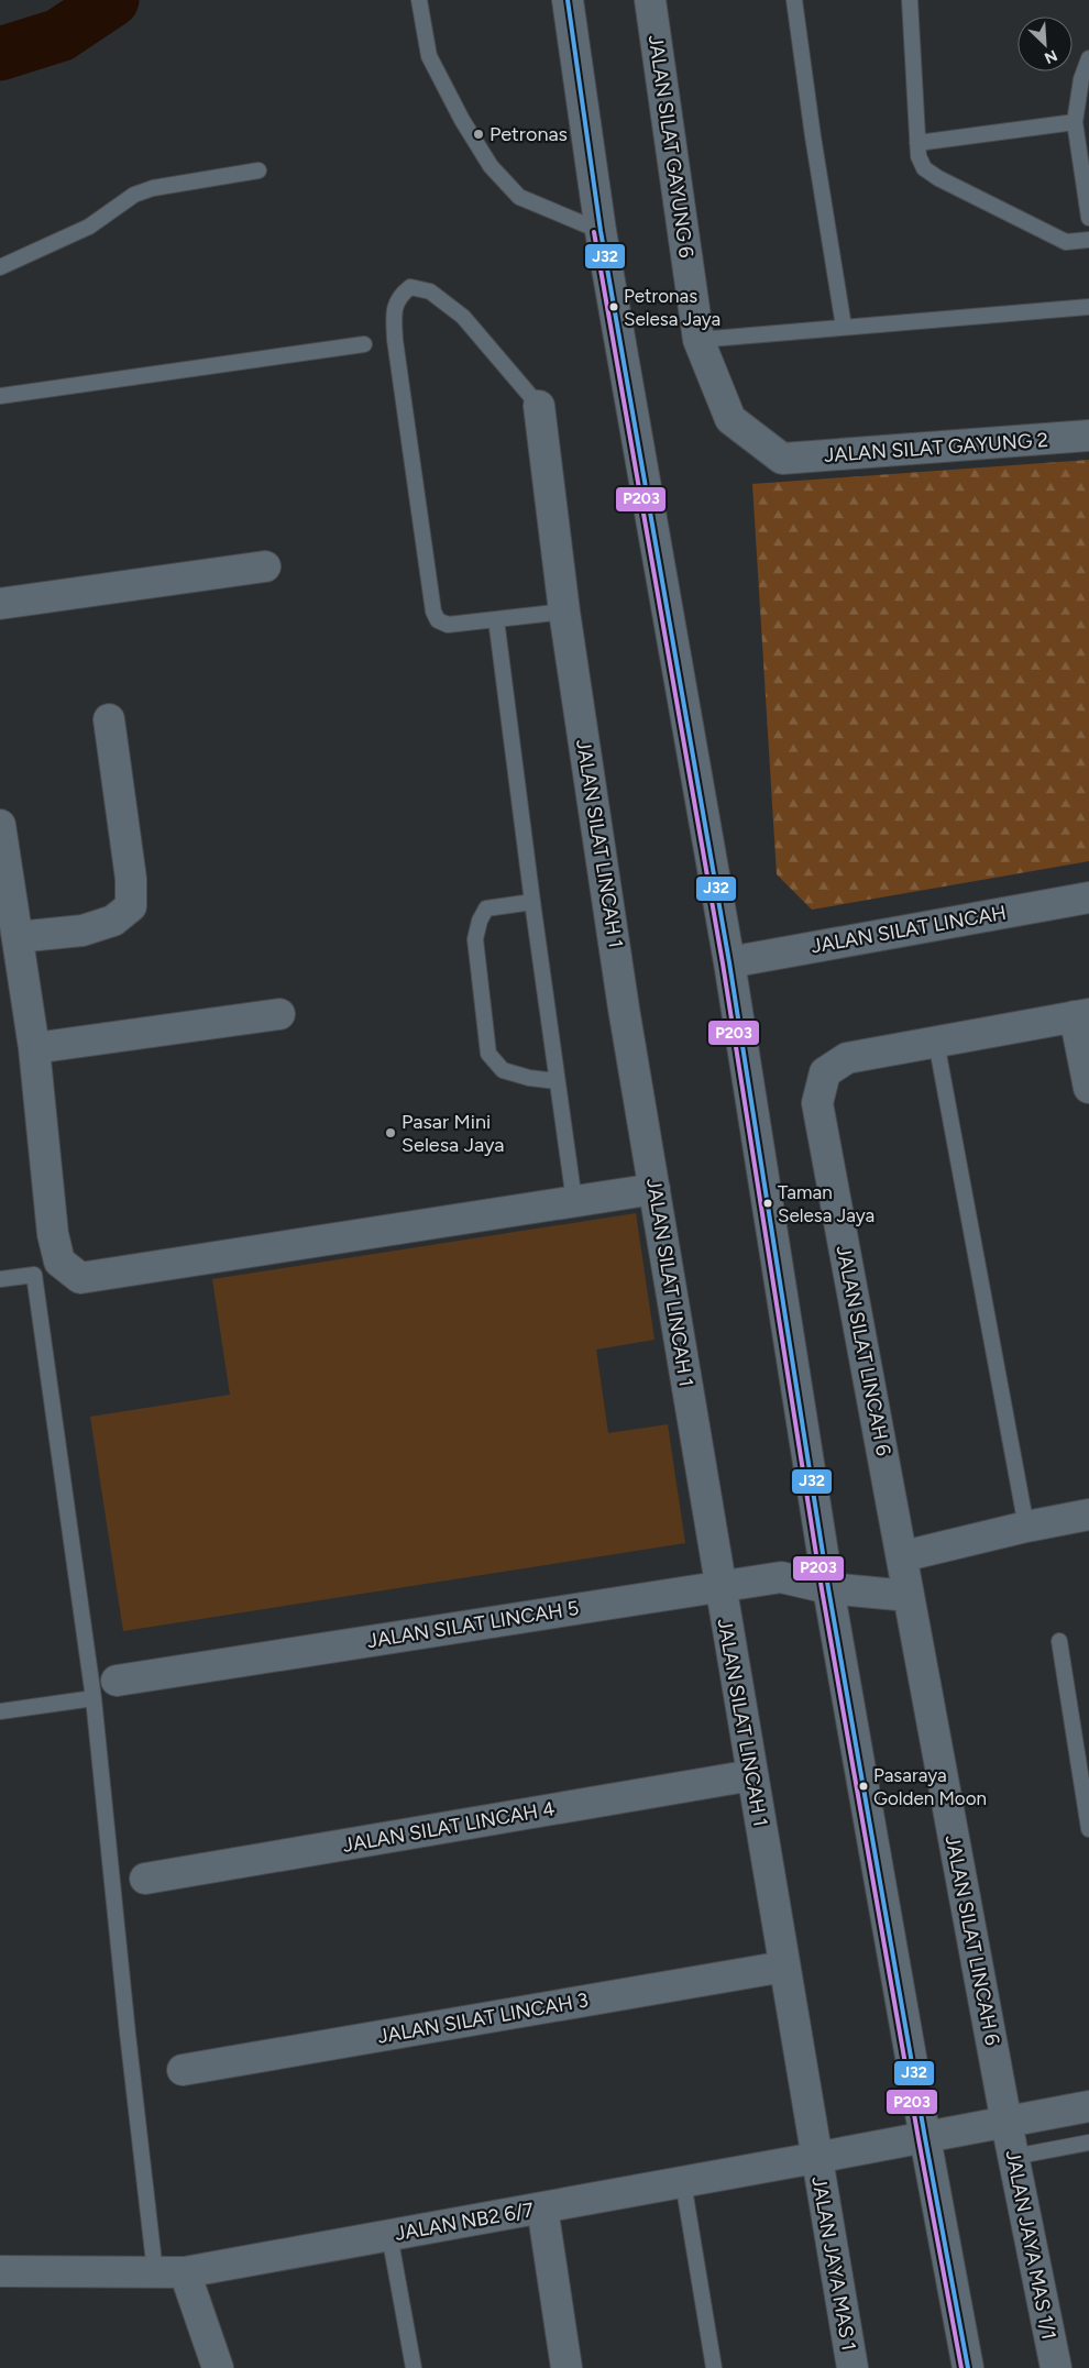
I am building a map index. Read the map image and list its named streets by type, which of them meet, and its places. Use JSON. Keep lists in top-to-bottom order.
{
  "streets": {
    "street": [
      "JALAN SILAT GAYUNG 6",
      "JALAN SILAT GAYUNG 2",
      "JALAN SILAT LINCAH 1",
      "JALAN SILAT LINCAH",
      "JALAN SILAT LINCAH 6",
      "JALAN SILAT LINCAH 5",
      "JALAN SILAT LINCAH 4",
      "JALAN SILAT LINCAH 3",
      "JALAN NB2 6/7",
      "JALAN JAYA MAS 1/1",
      "JALAN JAYA MAS 1"
    ]
  },
  "crossings": [
    ["JALAN SILAT GAYUNG 6", "JALAN SILAT GAYUNG 2"],
    ["JALAN SILAT LINCAH 1", "JALAN SILAT LINCAH 5"],
    ["JALAN SILAT LINCAH 1", "JALAN SILAT LINCAH 4"],
    ["JALAN SILAT LINCAH 1", "JALAN SILAT LINCAH 3"],
    ["JALAN SILAT LINCAH 1", "JALAN NB2 6/7"],
    ["JALAN SILAT LINCAH 1", "JALAN JAYA MAS 1"],
    ["JALAN SILAT LINCAH 6", "JALAN NB2 6/7"],
    ["JALAN SILAT LINCAH 6", "JALAN JAYA MAS 1/1"],
    ["JALAN NB2 6/7", "JALAN JAYA MAS 1/1"],
    ["JALAN NB2 6/7", "JALAN JAYA MAS 1"]
  ],
  "places": [
    "Petronas",
    "Petronas Selesa Jaya",
    "Pasar Mini Selesa Jaya",
    "Taman Selesa Jaya",
    "Pasaraya Golden Moon"
  ],
  "lines": ["transit line J32", "transit line P203"],
  "north": "bottom right"
}
